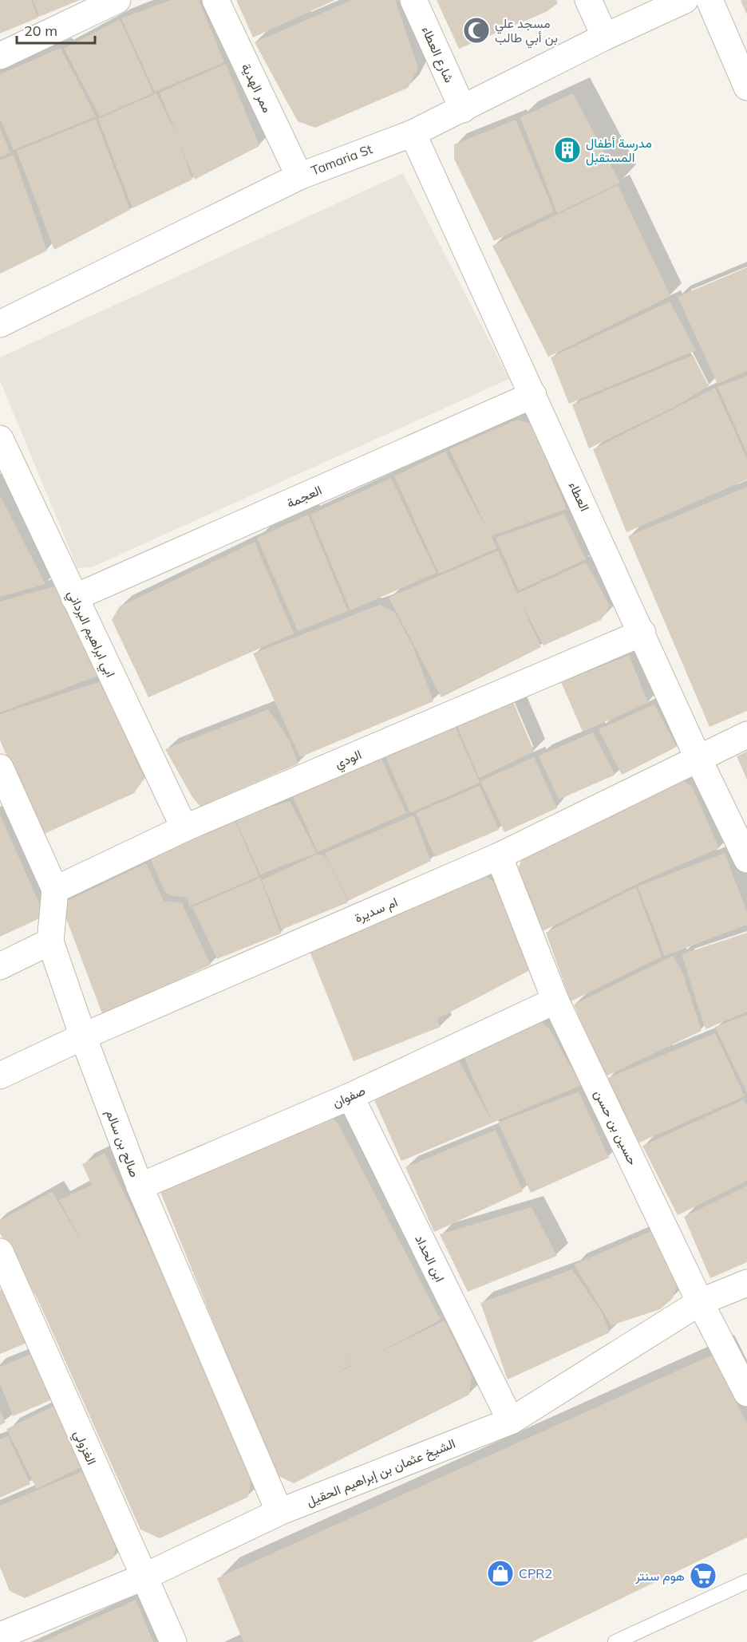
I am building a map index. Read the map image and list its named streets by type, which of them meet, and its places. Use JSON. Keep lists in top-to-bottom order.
{
  "streets": {
    "street": [
      "شارع العطاء",
      "ممر الهدية",
      "Tamaria St",
      "العجمة",
      "العطاء",
      "ابي ابراهيم البرداني",
      "الودي",
      "ام سديرة",
      "صفوان",
      "حسين بن حسن",
      "صالح بن سالم",
      "ابن الحداد",
      "الغزولي",
      "الشيخ عثمان بن إبراهيم الحقيل"
    ]
  },
  "crossings": [
    ["شارع العطاء", "Tamaria St"],
    ["ممر الهدية", "Tamaria St"],
    ["Tamaria St", "العطاء"],
    ["العجمة", "العطاء"],
    ["العجمة", "ابي ابراهيم البرداني"],
    ["العطاء", "الودي"],
    ["العطاء", "ام سديرة"],
    ["ابي ابراهيم البرداني", "الودي"],
    ["الودي", "صالح بن سالم"],
    ["ام سديرة", "حسين بن حسن"],
    ["ام سديرة", "صالح بن سالم"],
    ["صفوان", "حسين بن حسن"],
    ["صفوان", "صالح بن سالم"],
    ["صفوان", "ابن الحداد"],
    ["حسين بن حسن", "الشيخ عثمان بن إبراهيم الحقيل"],
    ["صالح بن سالم", "الشيخ عثمان بن إبراهيم الحقيل"],
    ["ابن الحداد", "الشيخ عثمان بن إبراهيم الحقيل"],
    ["الغزولي", "الشيخ عثمان بن إبراهيم الحقيل"]
  ],
  "places": {
    "mosque": ["مسجد علي بن أبي طالب"],
    "building": ["مدرسة أطفال المستقبل"],
    "shop": ["CPR2"],
    "supermarket": ["هوم سنتر"]
  },
  "scale_bar": "20 m"
}
